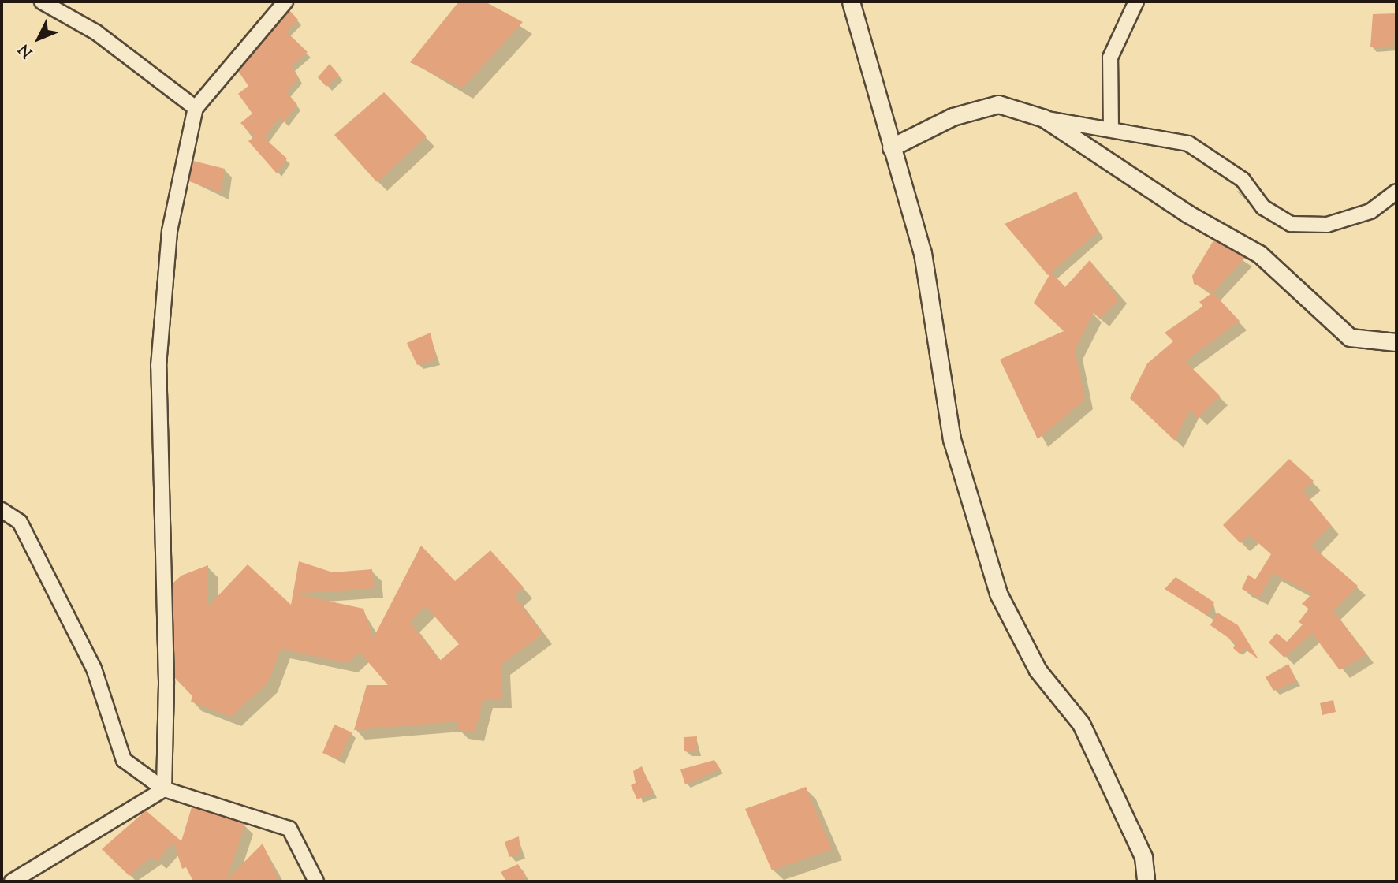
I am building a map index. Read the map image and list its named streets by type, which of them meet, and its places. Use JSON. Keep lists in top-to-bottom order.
{
  "north": "bottom left"
}
